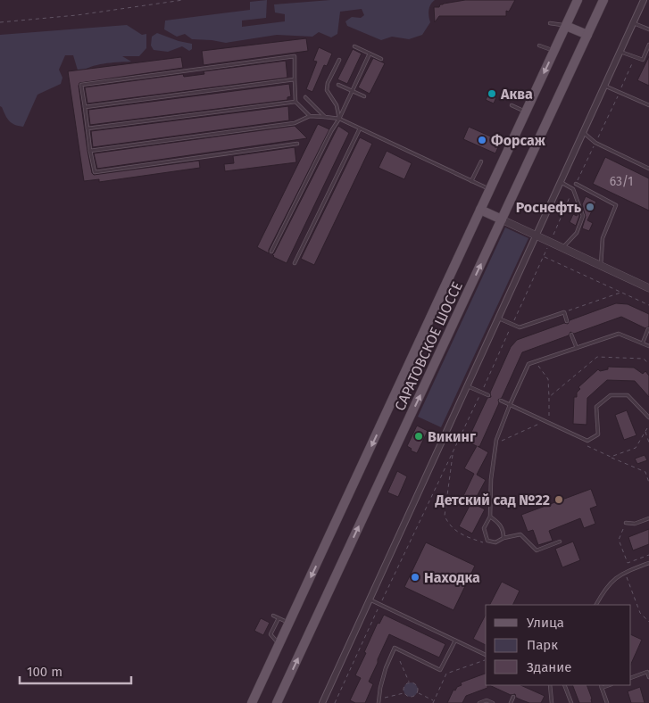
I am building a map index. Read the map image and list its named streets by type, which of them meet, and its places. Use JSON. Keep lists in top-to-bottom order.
{
  "streets": {
    "main road": ["САРАТОВСКОЕ ШОССЕ"]
  },
  "places": [
    "Аква",
    "Форсаж",
    "Роснефть",
    "Викинг",
    "Детский сад №22",
    "Находка"
  ],
  "house_numbers": ["63/1"],
  "legend": ["Улица", "Парк", "Здание"],
  "scale_bar": "100 m"
}
